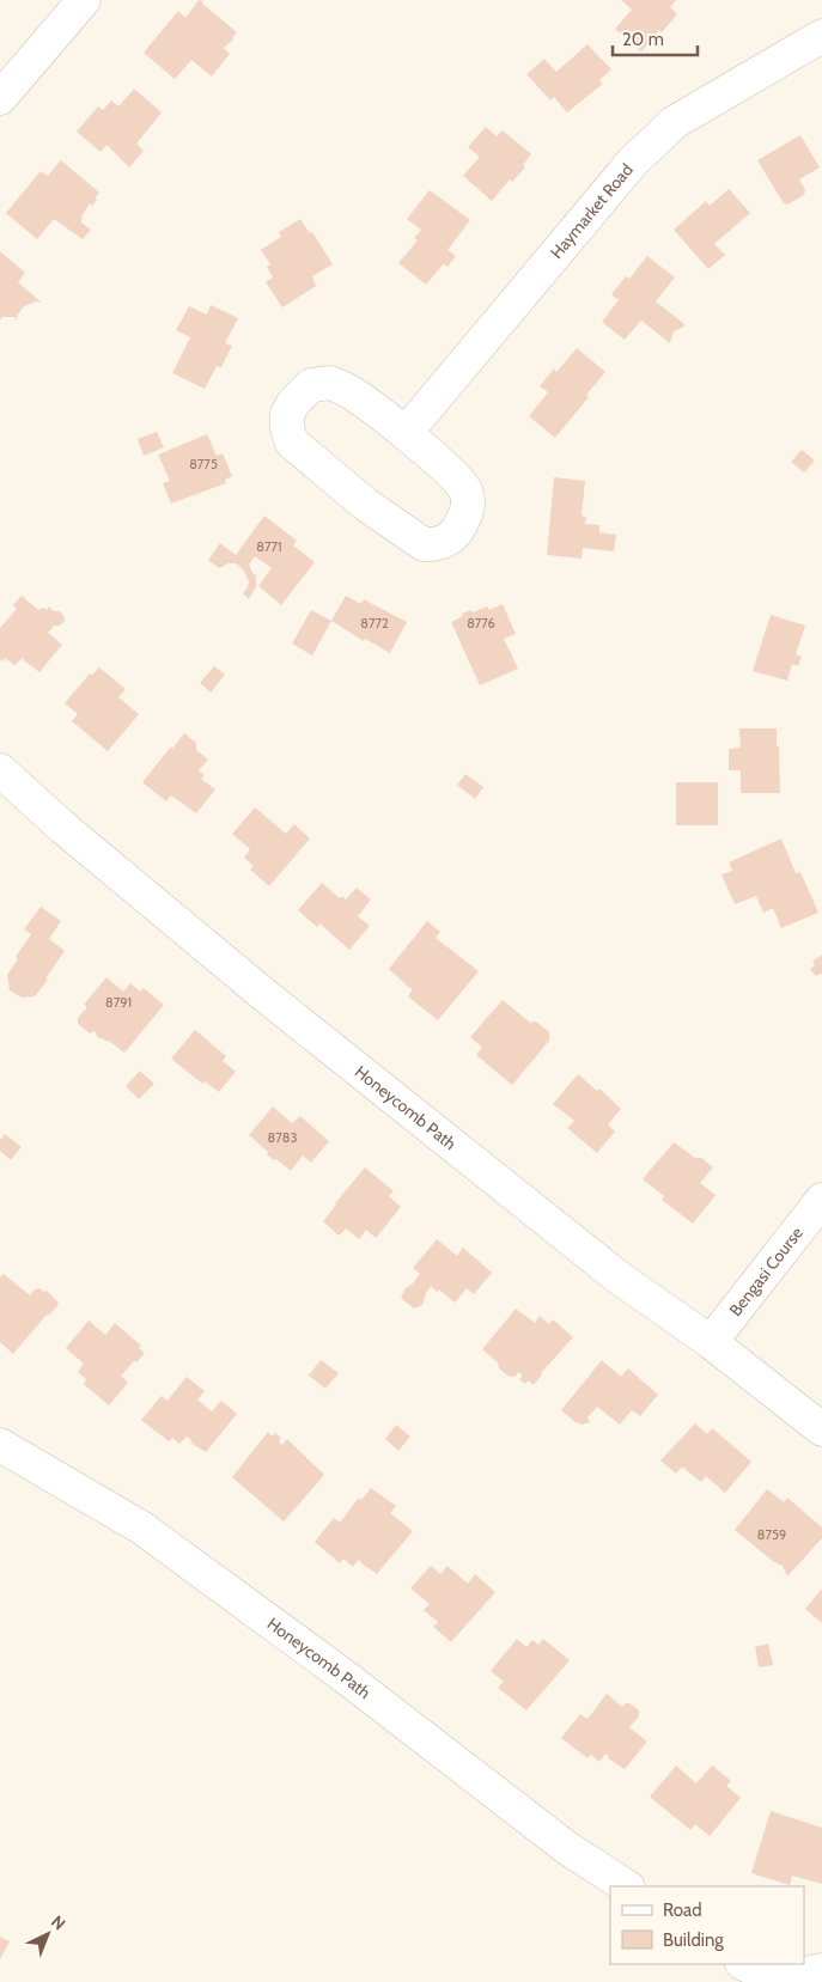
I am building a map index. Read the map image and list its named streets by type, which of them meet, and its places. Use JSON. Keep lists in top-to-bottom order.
{
  "streets": {
    "street": ["Haymarket Road", "Honeycomb Path", "Bengasi Course"]
  },
  "crossings": [
    ["Honeycomb Path", "Bengasi Course"]
  ],
  "house_numbers": [
    "8775",
    "8771",
    "8772",
    "8776",
    "8791",
    "8783",
    "8759"
  ],
  "legend": ["Road", "Building"],
  "scale_bar": "20 m",
  "north": "top right"
}
